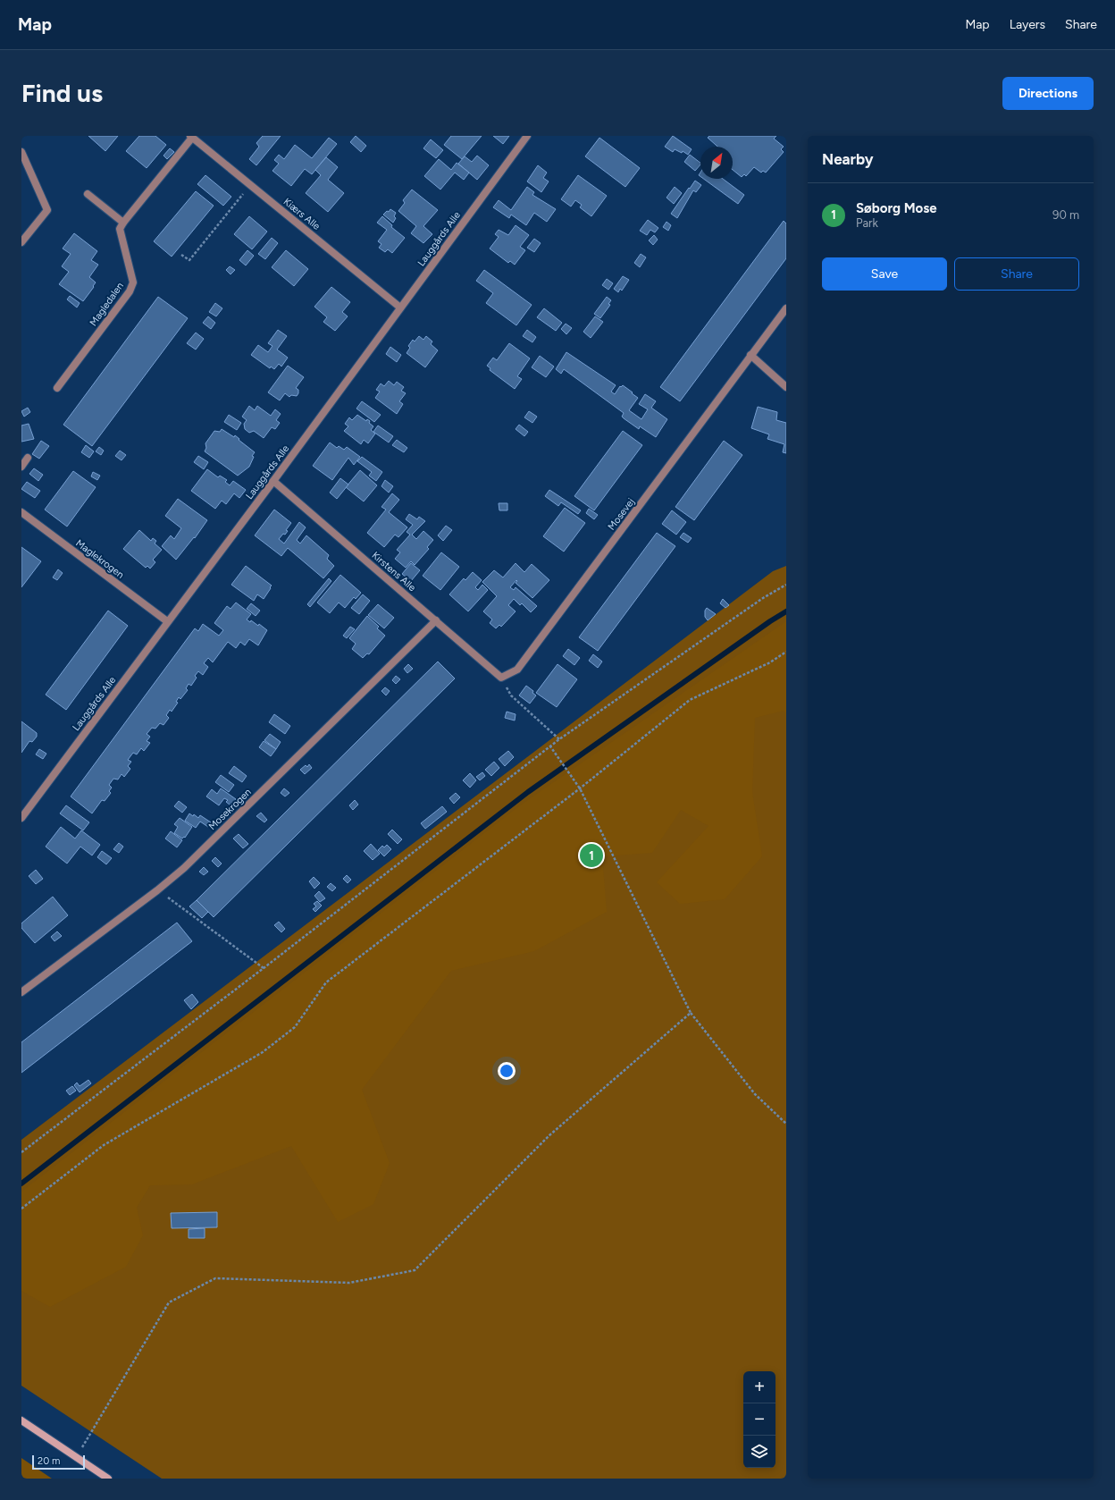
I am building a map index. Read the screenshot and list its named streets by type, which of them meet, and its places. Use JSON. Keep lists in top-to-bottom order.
{
  "streets": {
    "street": [
      "Kiærs Alle",
      "Lauggårds Alle",
      "Magledalen",
      "Mosevej",
      "Maglekrogen",
      "Kirstens Alle",
      "Mosekrogen"
    ]
  },
  "crossings": [
    ["Kiærs Alle", "Lauggårds Alle"],
    ["Lauggårds Alle", "Maglekrogen"],
    ["Lauggårds Alle", "Kirstens Alle"],
    ["Mosevej", "Kirstens Alle"],
    ["Kirstens Alle", "Mosekrogen"]
  ],
  "scale_bar": "20 m",
  "north": "top right",
  "page": {
    "header": "Map",
    "nav": ["Map", "Layers", "Share"],
    "buttons": [
      "Directions",
      ["Save", "Share"]
    ],
    "title": "Find us",
    "heading": "Nearby",
    "list": [
      {
        "mark": "1",
        "name": "Søborg Mose",
        "note": "Park",
        "value": "90 m"
      }
    ],
    "pins": "1",
    "map_buttons": ["+", "−"],
    "scale": "20 m"
  }
}
